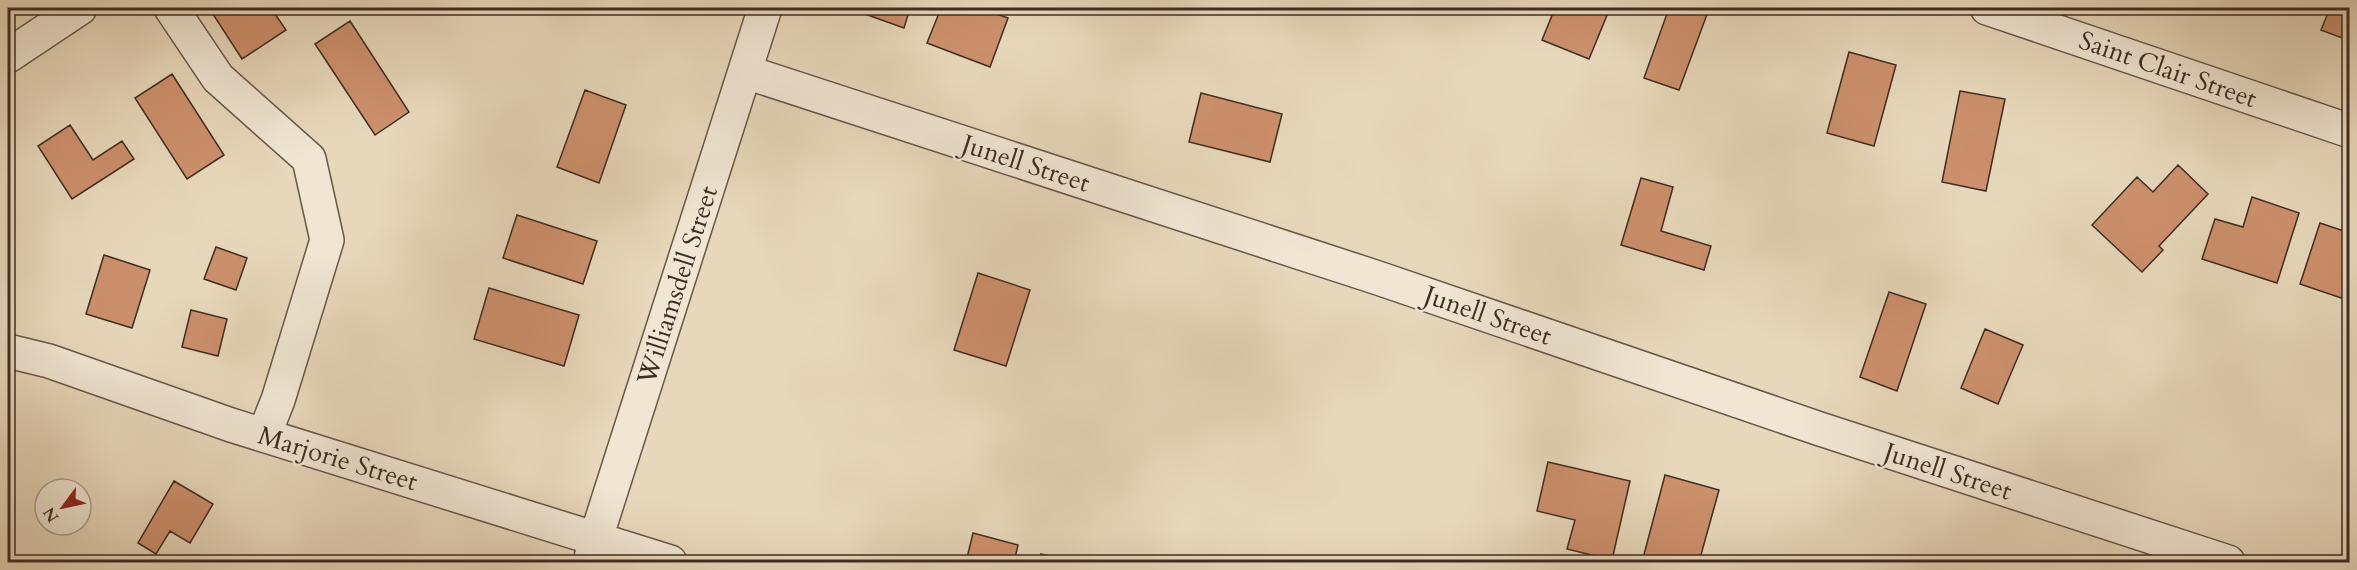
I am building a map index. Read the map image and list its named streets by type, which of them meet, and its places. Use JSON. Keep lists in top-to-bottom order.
{
  "streets": {
    "street": [
      "Saint Clair Street",
      "Junell Street",
      "Williamsdell Street",
      "Marjorie Street"
    ]
  },
  "crossings": [
    ["Junell Street", "Williamsdell Street"],
    ["Williamsdell Street", "Marjorie Street"]
  ],
  "north": "bottom left"
}
